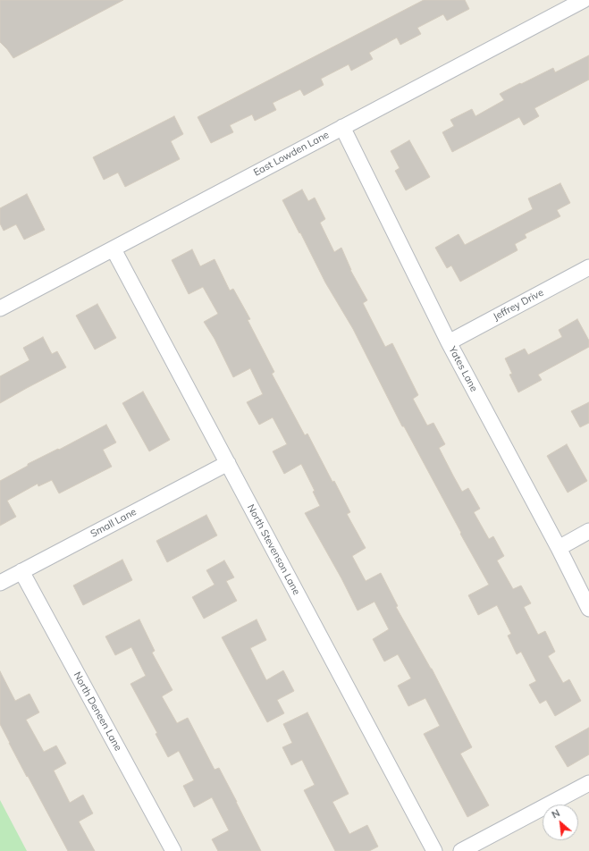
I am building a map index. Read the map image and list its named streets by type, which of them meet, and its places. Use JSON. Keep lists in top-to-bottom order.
{
  "streets": {
    "street": [
      "East Lowden Lane",
      "Jeffrey Drive",
      "Yates Lane",
      "Small Lane",
      "North Stevenson Lane",
      "North Deneen Lane"
    ]
  },
  "crossings": [
    ["East Lowden Lane", "Yates Lane"],
    ["East Lowden Lane", "North Stevenson Lane"],
    ["Jeffrey Drive", "Yates Lane"],
    ["Small Lane", "North Stevenson Lane"],
    ["Small Lane", "North Deneen Lane"]
  ],
  "north": "top left"
}
